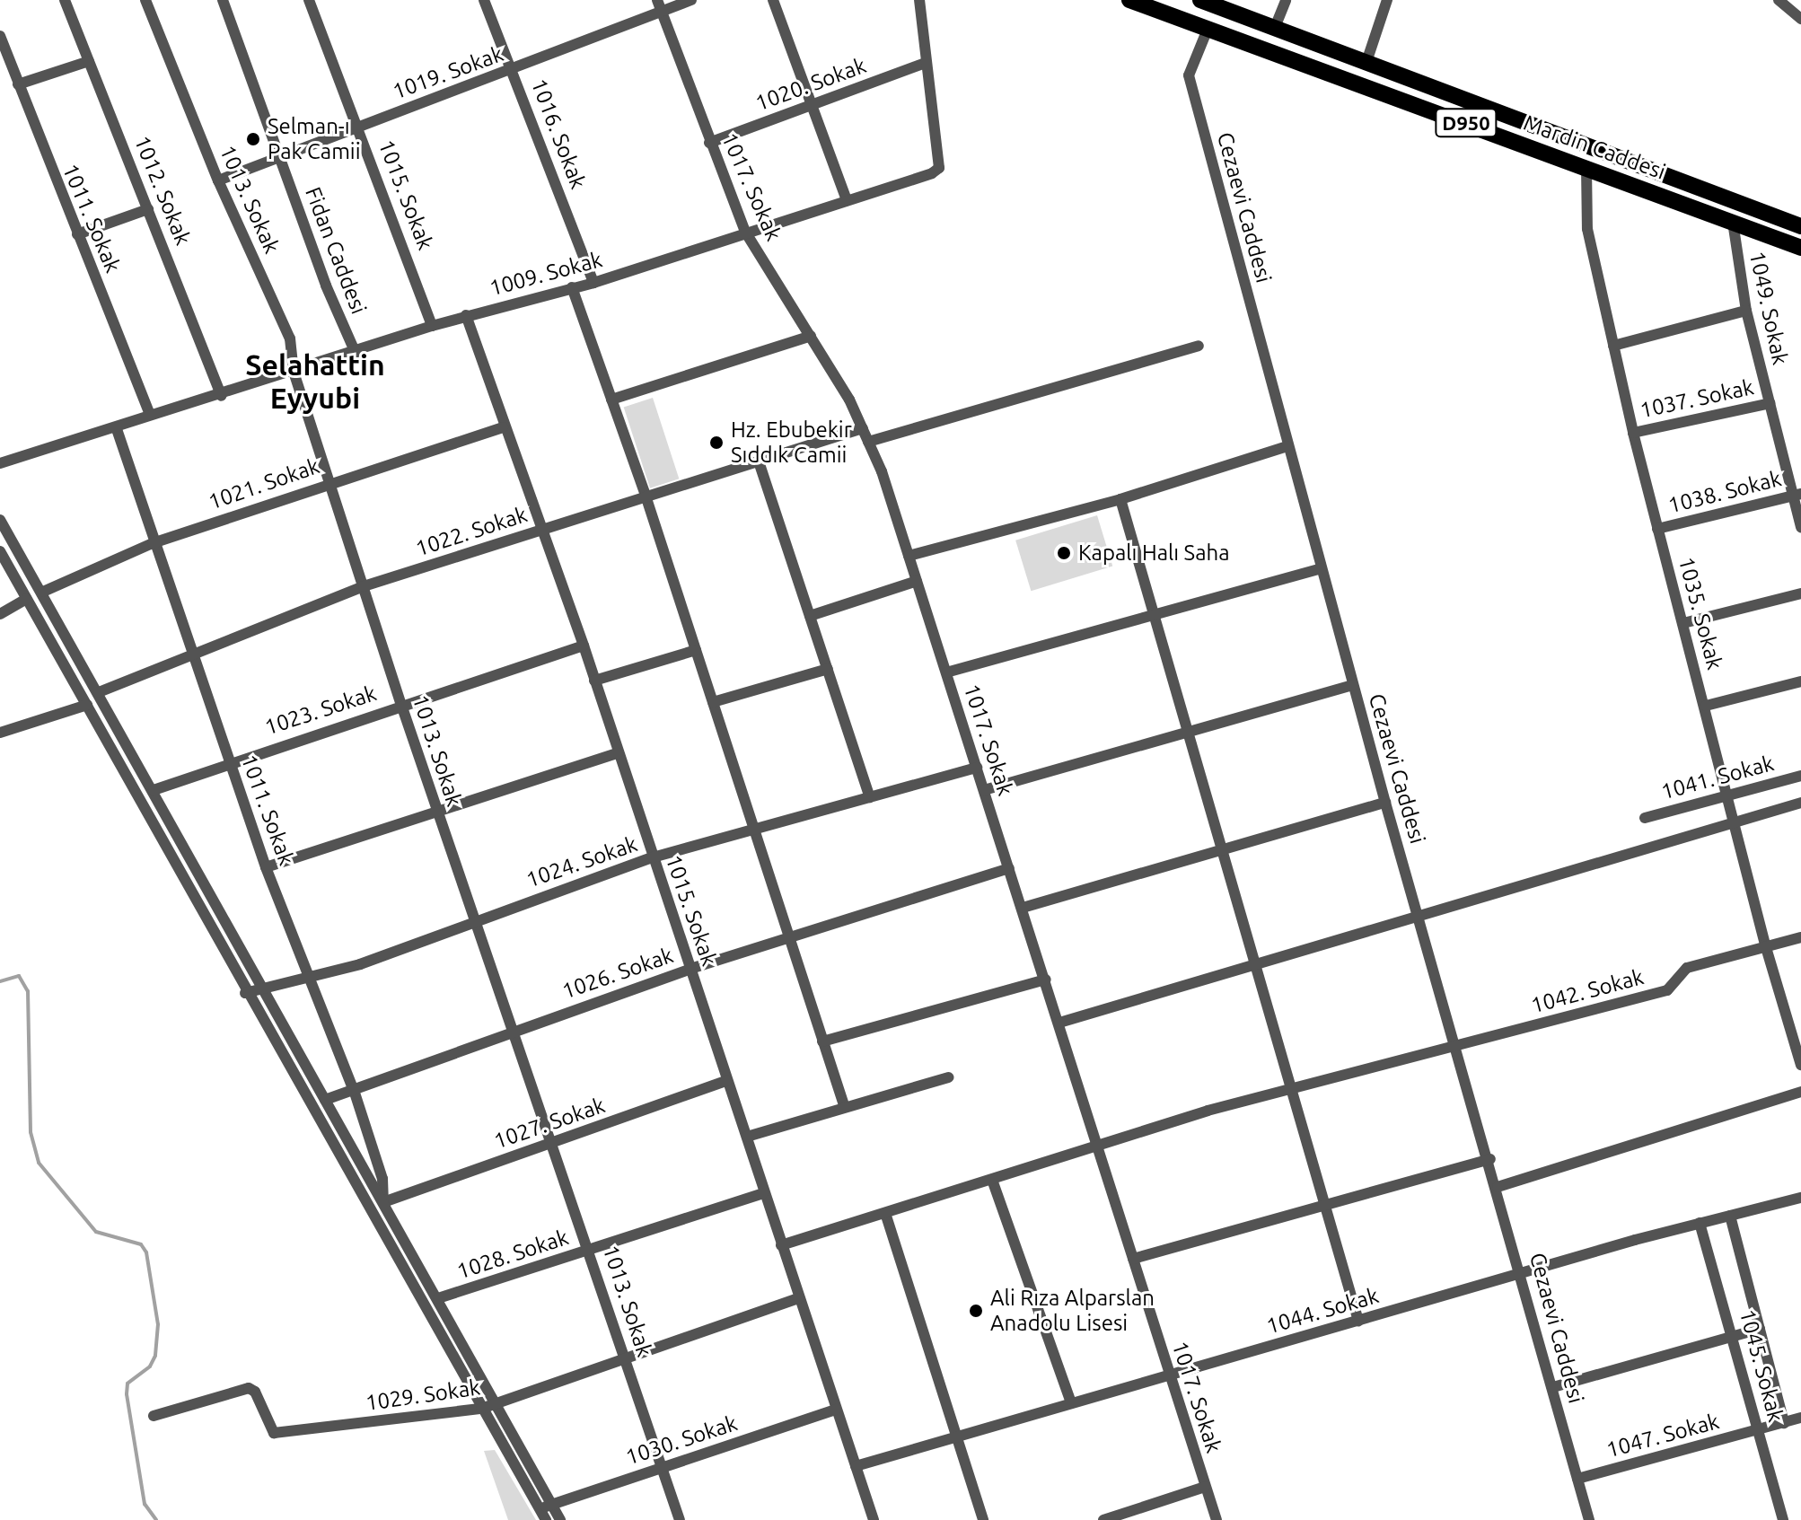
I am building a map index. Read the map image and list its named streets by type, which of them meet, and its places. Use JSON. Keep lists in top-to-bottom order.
{
  "streets": {
    "highway": ["D950", "Mardin Caddesi"],
    "street": [
      "1019. Sokak",
      "1020. Sokak",
      "1016. Sokak",
      "1017. Sokak",
      "1012. Sokak",
      "1015. Sokak",
      "1013. Sokak",
      "Cezaevi Caddesi",
      "1011. Sokak",
      "Fidan Caddesi",
      "1009. Sokak",
      "1049. Sokak",
      "1037. Sokak",
      "1021. Sokak",
      "1038. Sokak",
      "1022. Sokak",
      "1035. Sokak",
      "1023. Sokak",
      "1041. Sokak",
      "1024. Sokak",
      "1026. Sokak",
      "1042. Sokak",
      "1027. Sokak",
      "1028. Sokak",
      "1044. Sokak",
      "1045. Sokak",
      "1029. Sokak",
      "1047. Sokak",
      "1030. Sokak"
    ]
  },
  "crossings": [
    ["1019. Sokak", "1016. Sokak"],
    ["1019. Sokak", "1017. Sokak"],
    ["1019. Sokak", "1015. Sokak"],
    ["1019. Sokak", "1013. Sokak"],
    ["1019. Sokak", "Fidan Caddesi"],
    ["1020. Sokak", "1017. Sokak"],
    ["1020. Sokak", "1009. Sokak"],
    ["1016. Sokak", "1009. Sokak"],
    ["Mardin Caddesi", "Cezaevi Caddesi"],
    ["Mardin Caddesi", "1049. Sokak"],
    ["Mardin Caddesi", "1035. Sokak"],
    ["1017. Sokak", "1009. Sokak"],
    ["1017. Sokak", "1022. Sokak"],
    ["1017. Sokak", "1024. Sokak"],
    ["1017. Sokak", "1026. Sokak"],
    ["1017. Sokak", "1042. Sokak"],
    ["1017. Sokak", "1044. Sokak"],
    ["1012. Sokak", "1009. Sokak"],
    ["1015. Sokak", "1009. Sokak"],
    ["1015. Sokak", "1021. Sokak"],
    ["1015. Sokak", "1022. Sokak"],
    ["1015. Sokak", "1023. Sokak"],
    ["1015. Sokak", "1024. Sokak"],
    ["1015. Sokak", "1026. Sokak"],
    ["1015. Sokak", "1042. Sokak"],
    ["1015. Sokak", "1027. Sokak"],
    ["1015. Sokak", "1028. Sokak"],
    ["1015. Sokak", "1044. Sokak"],
    ["1015. Sokak", "1029. Sokak"],
    ["1015. Sokak", "1030. Sokak"],
    ["1013. Sokak", "1009. Sokak"],
    ["1013. Sokak", "1021. Sokak"],
    ["1013. Sokak", "1022. Sokak"],
    ["1013. Sokak", "1023. Sokak"],
    ["1013. Sokak", "1024. Sokak"],
    ["1013. Sokak", "1026. Sokak"],
    ["1013. Sokak", "1027. Sokak"],
    ["1013. Sokak", "1028. Sokak"],
    ["1013. Sokak", "1029. Sokak"],
    ["1013. Sokak", "1030. Sokak"],
    ["Cezaevi Caddesi", "1042. Sokak"],
    ["Cezaevi Caddesi", "1044. Sokak"],
    ["Cezaevi Caddesi", "1047. Sokak"],
    ["1011. Sokak", "1009. Sokak"],
    ["1011. Sokak", "1021. Sokak"],
    ["1011. Sokak", "1022. Sokak"],
    ["1011. Sokak", "1023. Sokak"],
    ["1011. Sokak", "1024. Sokak"],
    ["1011. Sokak", "1026. Sokak"],
    ["1011. Sokak", "1027. Sokak"],
    ["Fidan Caddesi", "1009. Sokak"],
    ["1049. Sokak", "1037. Sokak"],
    ["1049. Sokak", "1038. Sokak"],
    ["1037. Sokak", "1035. Sokak"],
    ["1038. Sokak", "1035. Sokak"],
    ["1035. Sokak", "1041. Sokak"],
    ["1035. Sokak", "1042. Sokak"],
    ["1044. Sokak", "1045. Sokak"],
    ["1045. Sokak", "1047. Sokak"]
  ],
  "districts": ["Selahattin Eyyubi"],
  "places": [
    "Selman-ı Pak Camii",
    "Hz. Ebubekir Sıddık Camii",
    "Kapalı Halı Saha",
    "Ali Rıza Alparslan Anadolu Lisesi"
  ]
}
